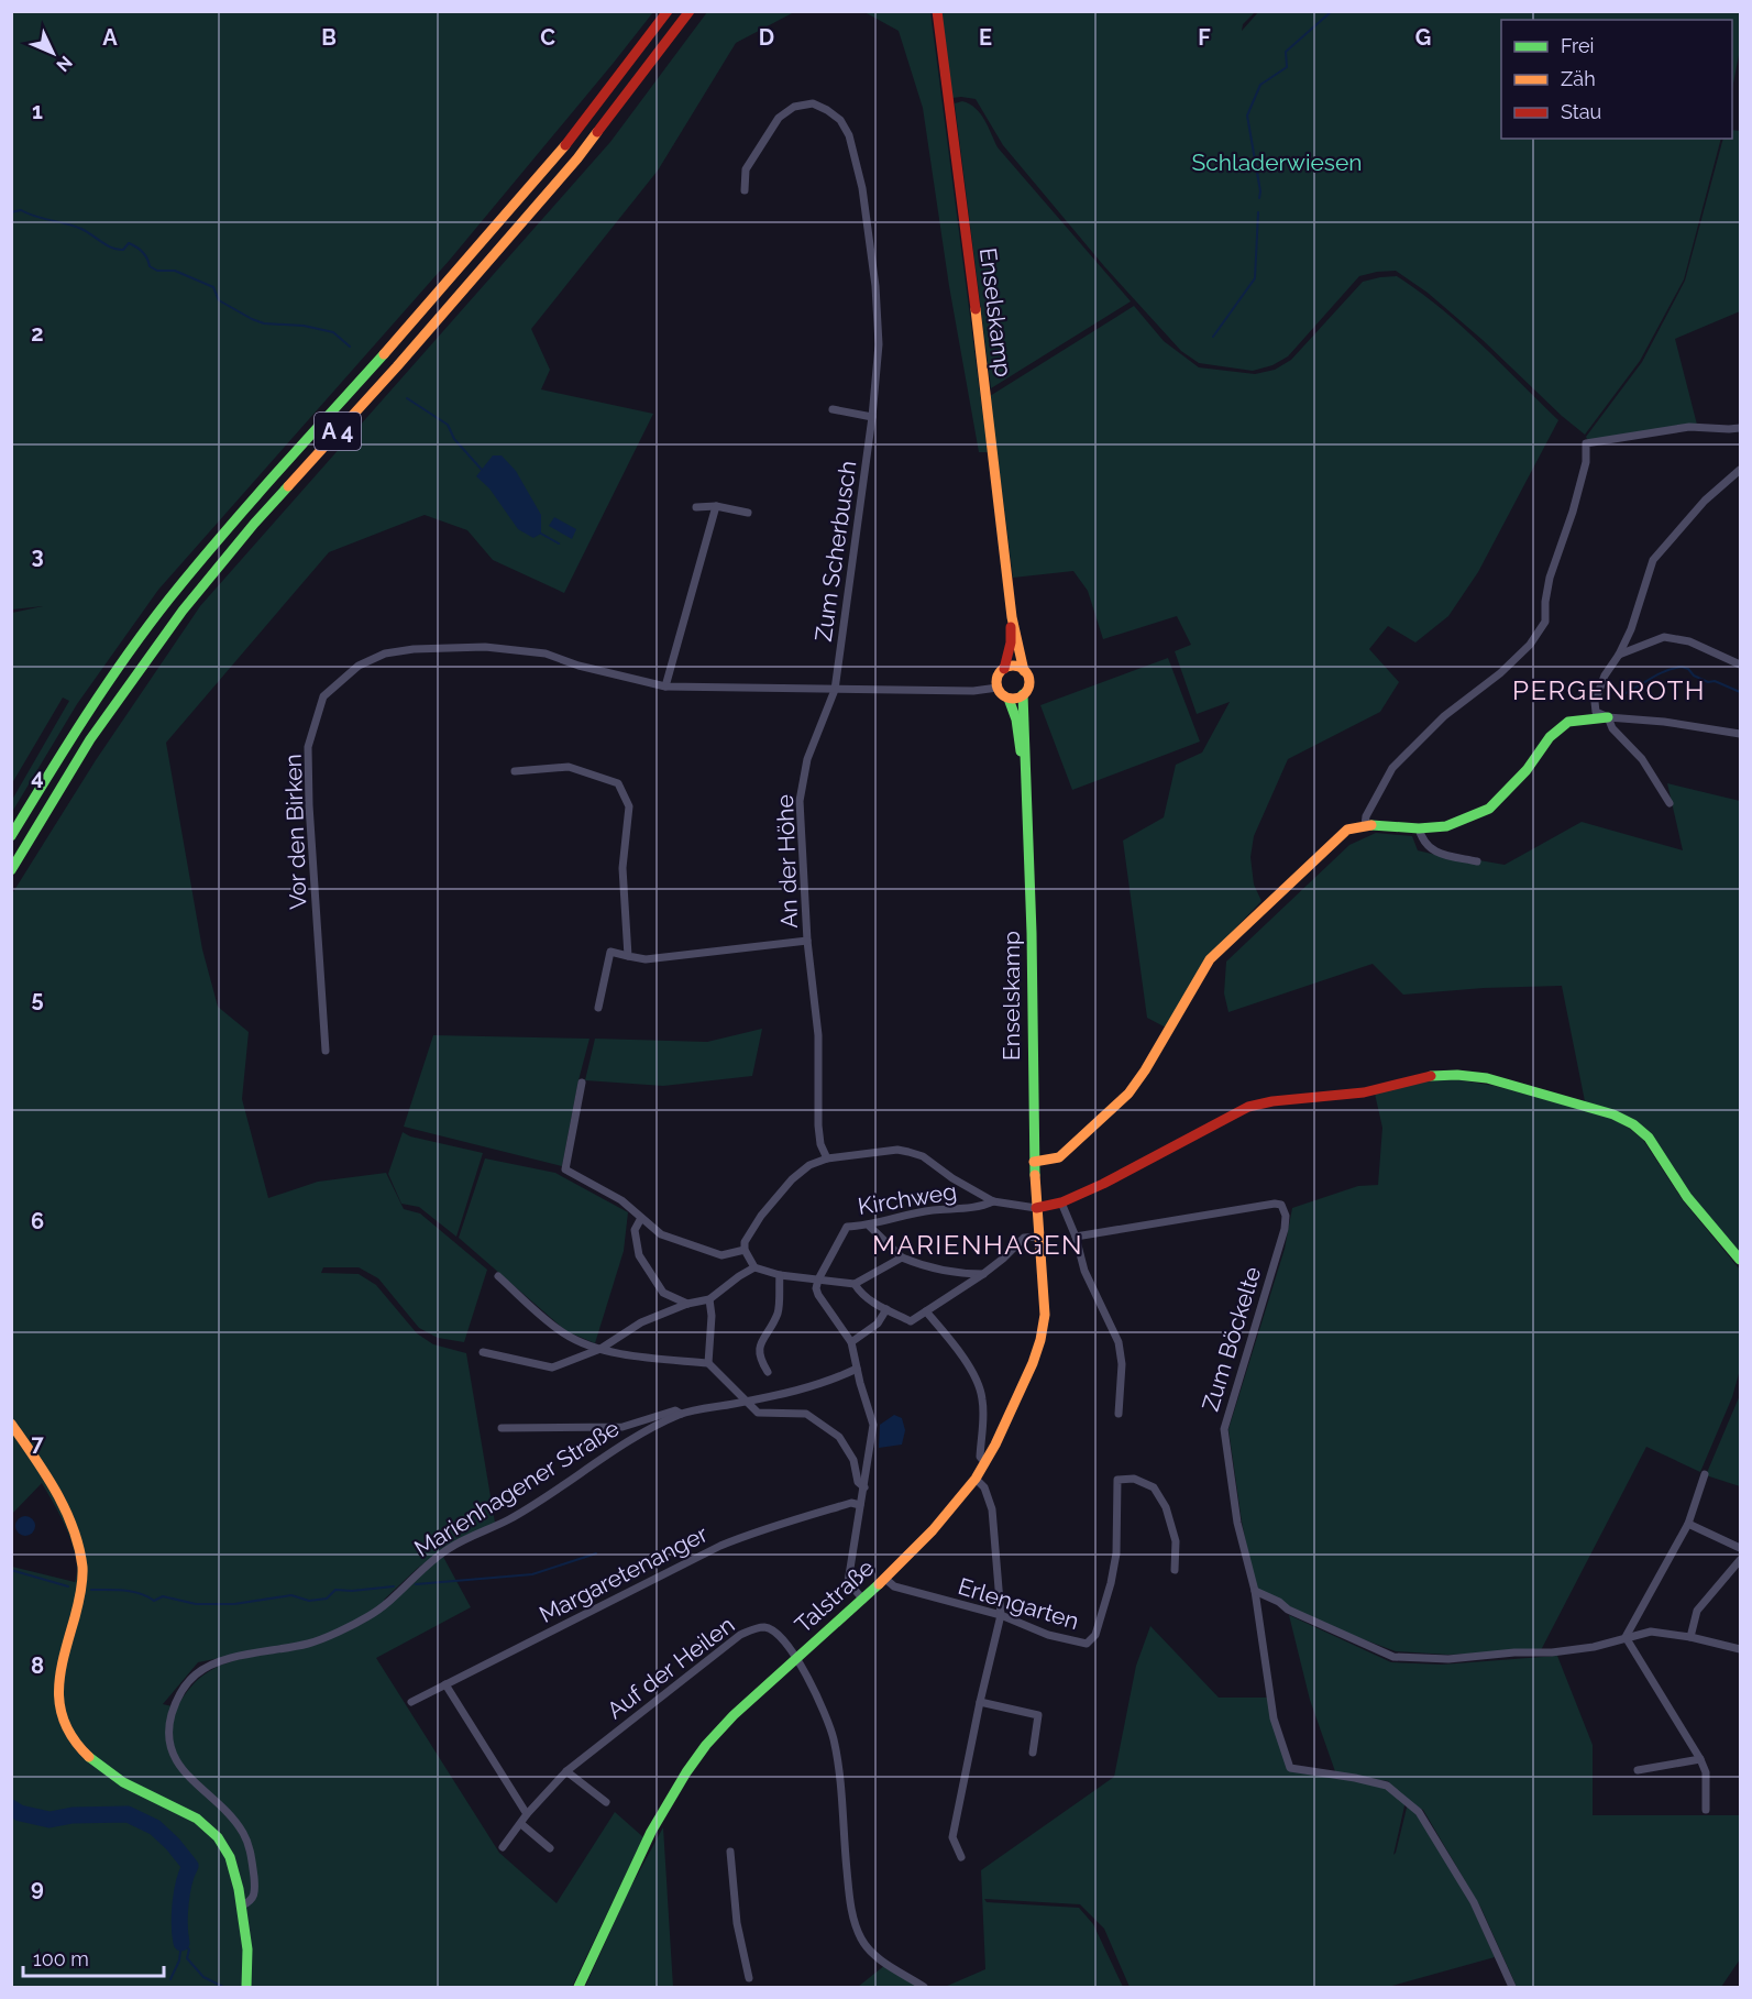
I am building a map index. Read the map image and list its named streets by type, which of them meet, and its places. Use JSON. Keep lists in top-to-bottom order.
{
  "streets": {
    "main road": ["Enselskamp", "A 4", "Talstraße"],
    "street": [
      "Zum Scherbusch",
      "Vor den Birken",
      "An der Höhe",
      "Kirchweg",
      "Zum Böckelte",
      "Marienhagener Straße",
      "Margaretenanger",
      "Erlengarten",
      "Auf der Heilen"
    ]
  },
  "crossings": [
    ["Enselskamp", "Talstraße"],
    ["Zum Scherbusch", "Vor den Birken"],
    ["Zum Scherbusch", "An der Höhe"],
    ["Vor den Birken", "An der Höhe"],
    ["Kirchweg", "Marienhagener Straße"],
    ["Talstraße", "Erlengarten"],
    ["Talstraße", "Auf der Heilen"]
  ],
  "districts": ["PERGENROTH", "MARIENHAGEN"],
  "parks": ["Schladerwiesen"],
  "legend": ["Frei", "Zäh", "Stau"],
  "scale_bar": "100 m",
  "north": "bottom right",
  "grid": {
    "columns": [
      "A",
      "B",
      "C",
      "D",
      "E",
      "F",
      "G"
    ],
    "rows": [
      "1",
      "2",
      "3",
      "4",
      "5",
      "6",
      "7",
      "8",
      "9"
    ]
  }
}
